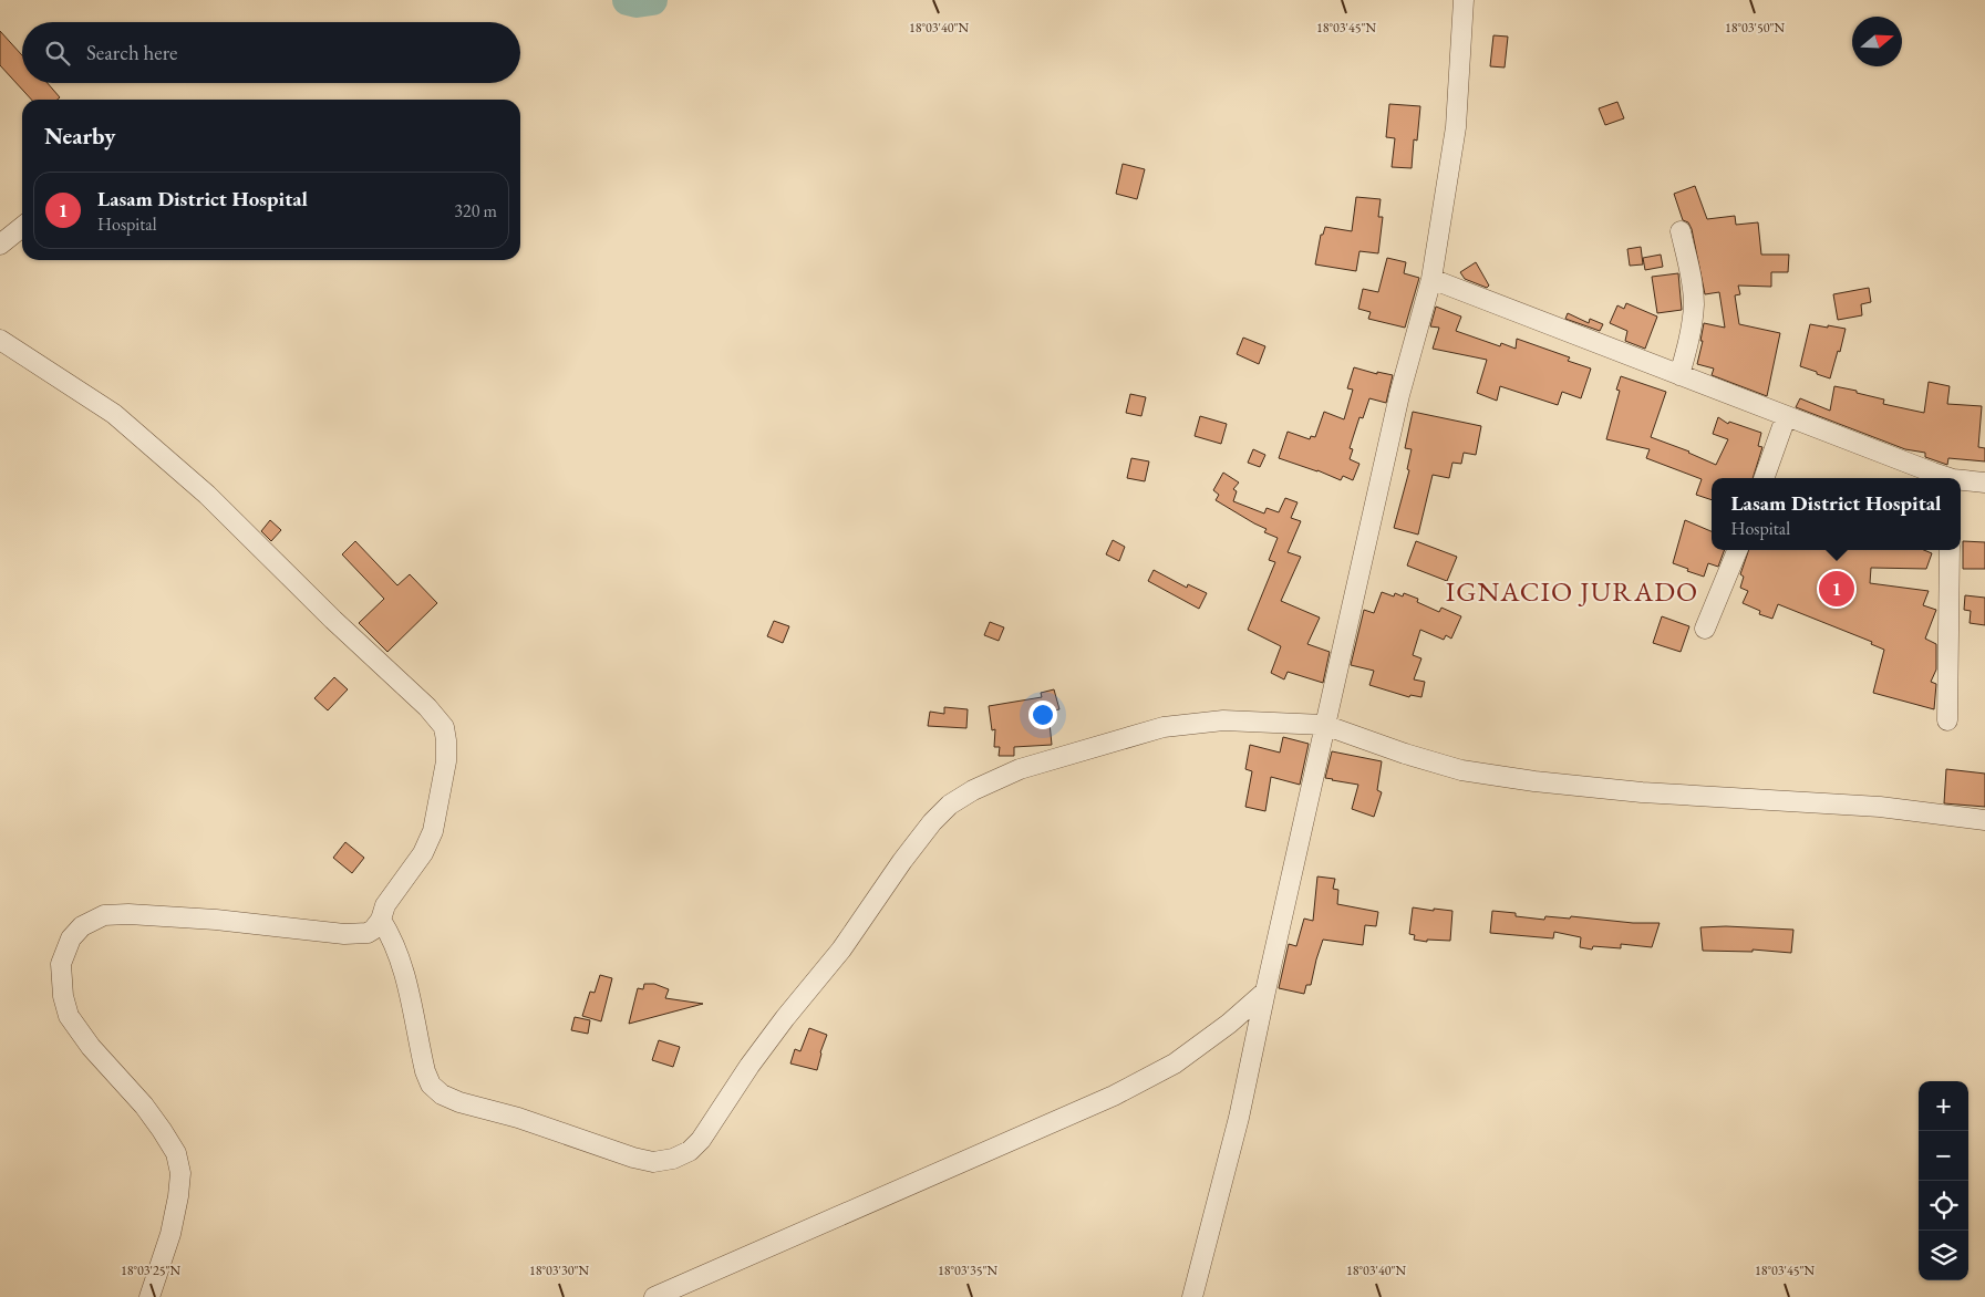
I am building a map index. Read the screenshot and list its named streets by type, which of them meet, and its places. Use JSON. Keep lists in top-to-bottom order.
{
  "districts": ["IGNACIO JURADO"],
  "north": "right",
  "page": {
    "search": "Search here",
    "heading": "Nearby",
    "list": [
      {
        "mark": "1",
        "name": "Lasam District Hospital",
        "note": "Hospital",
        "value": "320 m"
      }
    ],
    "popup": ["Lasam District Hospital", "Hospital"],
    "pins": "1",
    "map_buttons": ["+", "−"]
  },
  "coordinates": [
    "18°03'40\"N",
    "18°03'45\"N",
    "18°03'50\"N",
    "18°03'25\"N",
    "18°03'30\"N",
    "18°03'35\"N"
  ]
}
